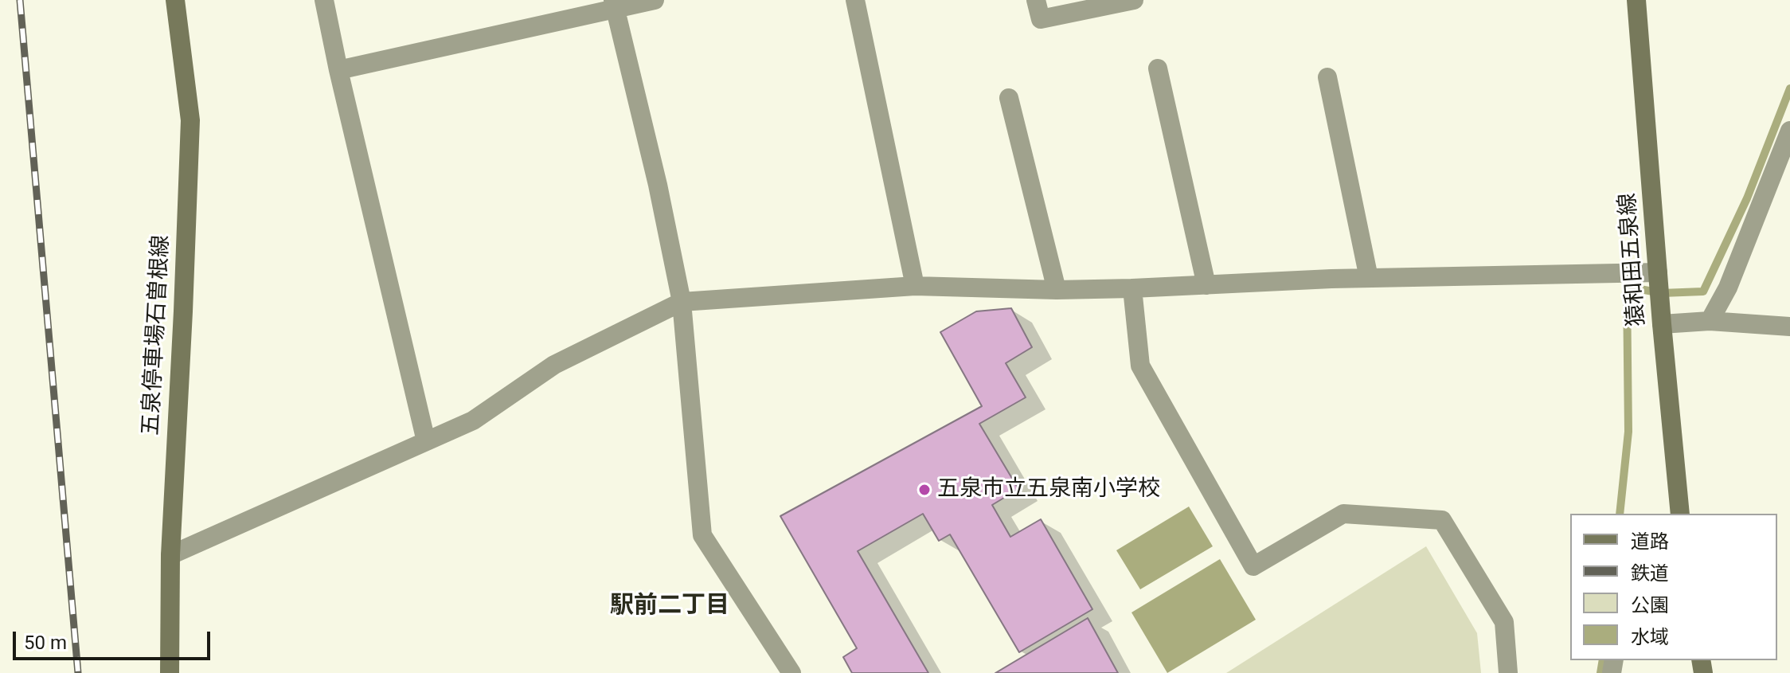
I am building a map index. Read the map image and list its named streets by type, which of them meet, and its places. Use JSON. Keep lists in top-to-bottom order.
{
  "streets": {
    "main road": ["猿和田五泉線", "五泉停車場石曽根線"]
  },
  "districts": ["駅前二丁目"],
  "places": ["五泉市立五泉南小学校"],
  "legend": [
    "道路",
    "鉄道",
    "公園",
    "水域"
  ],
  "scale_bar": "50 m"
}
